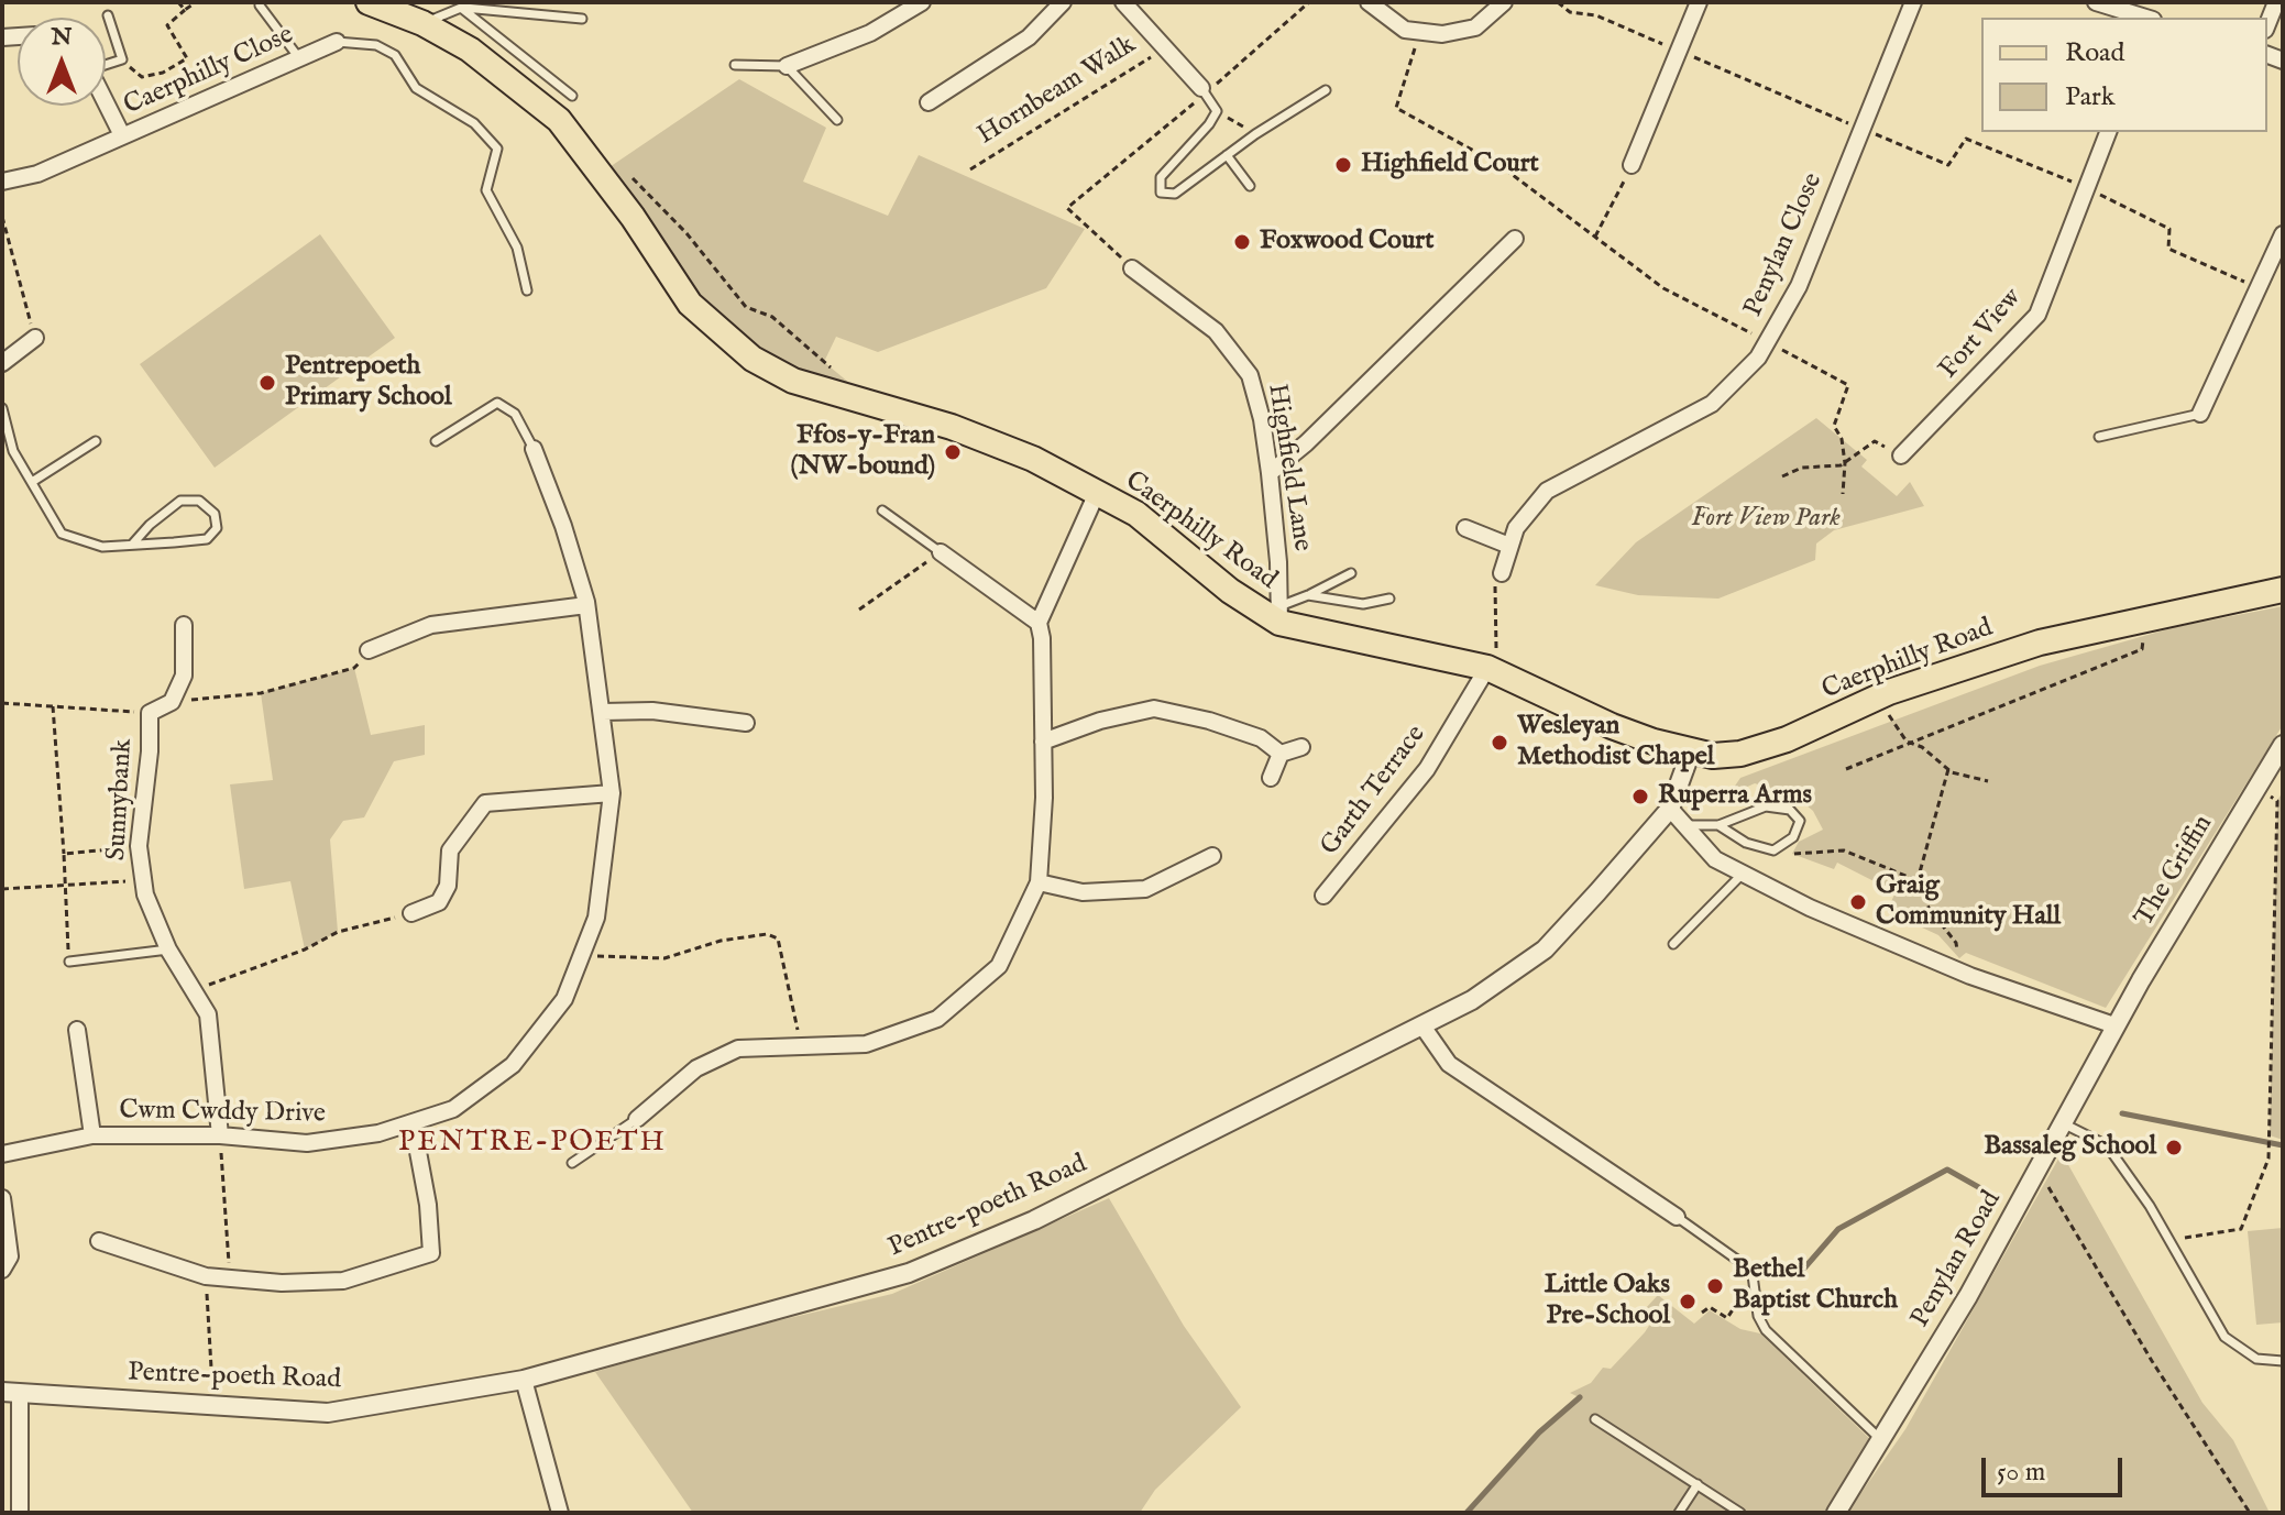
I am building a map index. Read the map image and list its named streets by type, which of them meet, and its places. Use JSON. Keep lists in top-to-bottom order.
{
  "streets": {
    "main road": ["Caerphilly Road"],
    "street": [
      "Caerphilly Close",
      "Penylan Close",
      "Fort View",
      "Highfield Lane",
      "Garth Terrace",
      "Sunnybank",
      "The Griffin",
      "Cwm Cwddy Drive",
      "Pentre-poeth Road",
      "Penylan Road"
    ],
    "path": ["Hornbeam Walk"]
  },
  "crossings": [
    ["Highfield Lane", "Caerphilly Road"],
    ["Caerphilly Road", "Garth Terrace"],
    ["Caerphilly Road", "Pentre-poeth Road"],
    ["Sunnybank", "Cwm Cwddy Drive"],
    ["The Griffin", "Penylan Road"]
  ],
  "districts": ["PENTRE-POETH"],
  "parks": ["Fort View Park"],
  "places": [
    "Highfield Court",
    "Foxwood Court",
    "Pentrepoeth Primary School",
    "Ffos-y-Fran (NW-bound)",
    "Wesleyan Methodist Chapel",
    "Ruperra Arms",
    "Graig Community Hall",
    "Bassaleg School",
    "Bethel Baptist Church",
    "Little Oaks Pre-School"
  ],
  "legend": ["Road", "Park"],
  "scale_bar": "50 m",
  "north": "top"
}
